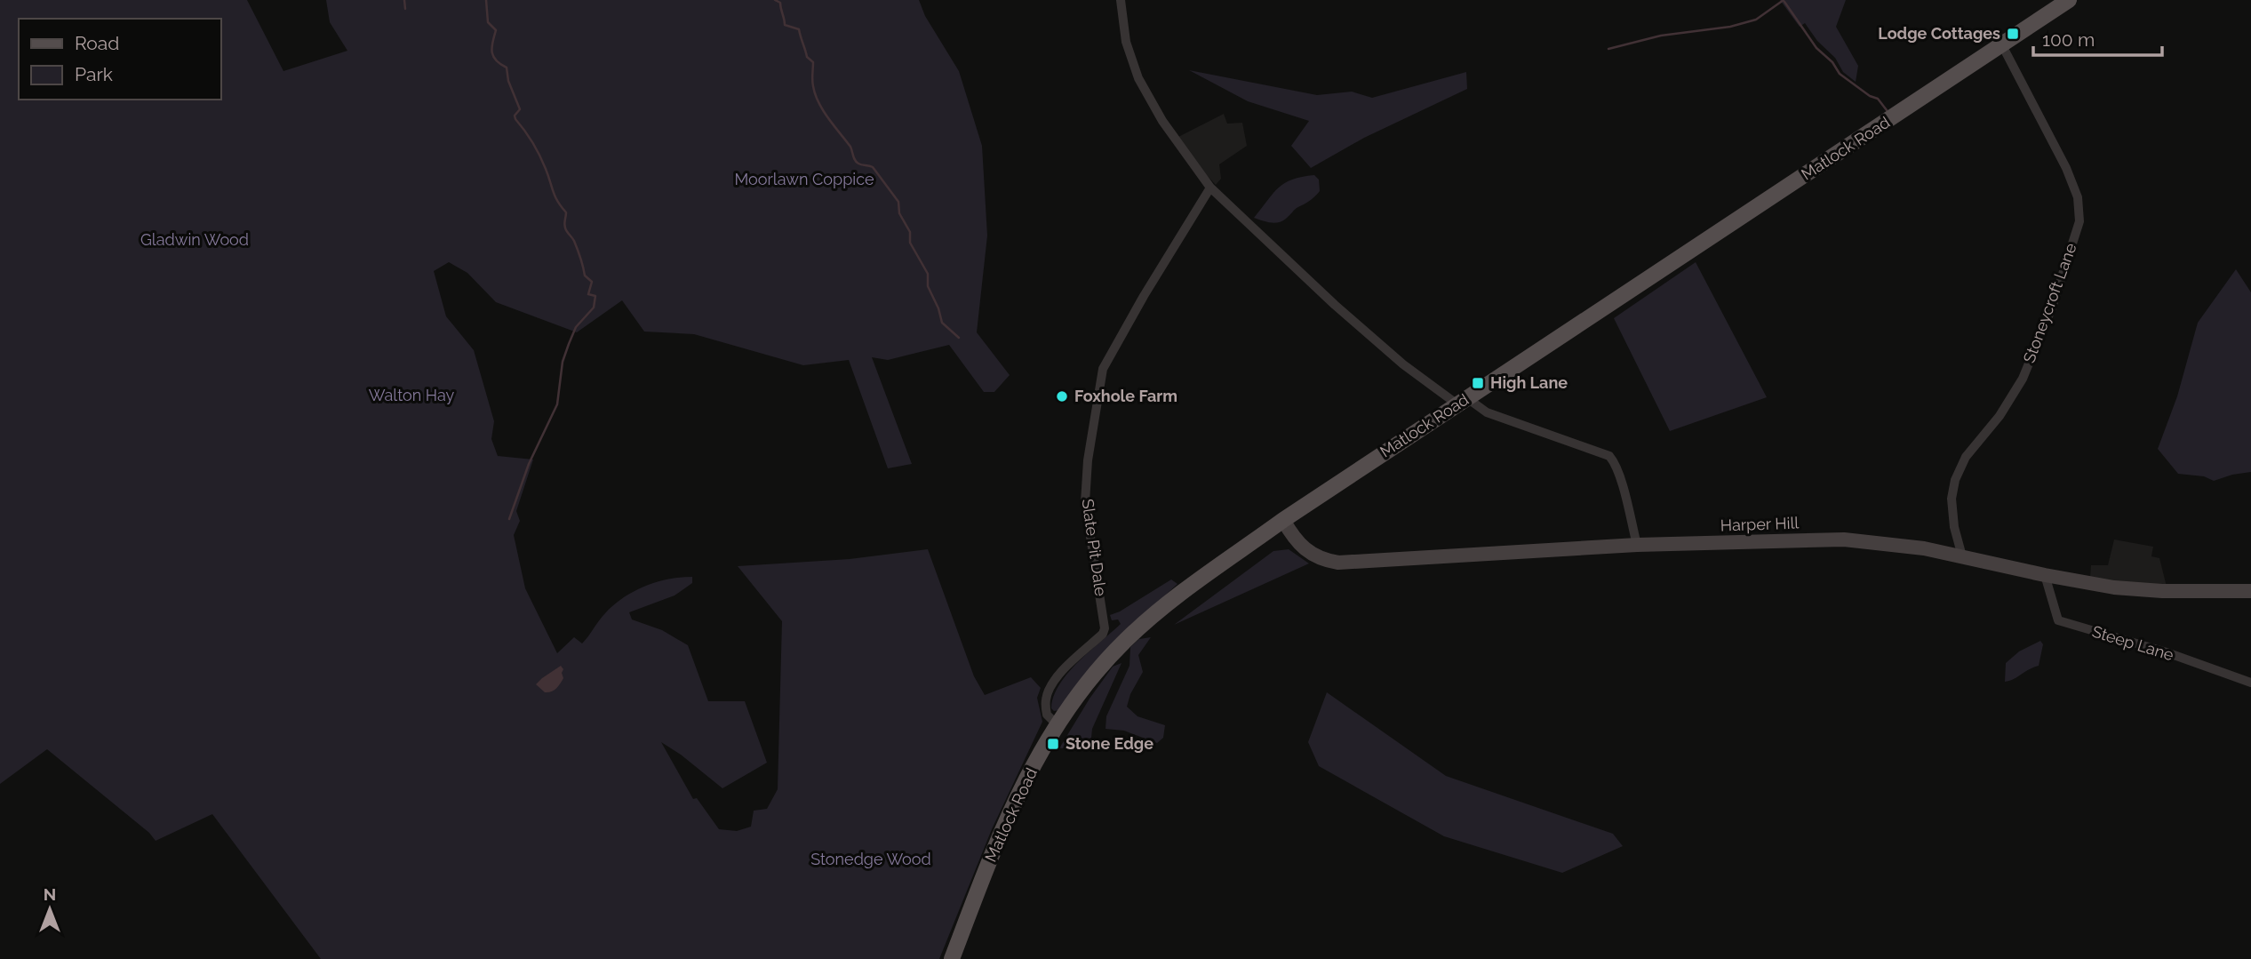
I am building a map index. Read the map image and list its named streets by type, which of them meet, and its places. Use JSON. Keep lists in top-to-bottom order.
{
  "streets": {
    "main road": ["Matlock Road"],
    "street": [
      "Stoneycroft Lane",
      "Harper Hill",
      "Slate Pit Dale",
      "Steep Lane"
    ]
  },
  "crossings": [
    ["Matlock Road", "Stoneycroft Lane"],
    ["Matlock Road", "Harper Hill"],
    ["Matlock Road", "Slate Pit Dale"],
    ["Stoneycroft Lane", "Harper Hill"],
    ["Harper Hill", "Steep Lane"]
  ],
  "parks": [
    "Moorlawn Coppice",
    "Gladwin Wood",
    "Walton Hay",
    "Stonedge Wood"
  ],
  "places": {
    "transit": ["Lodge Cottages", "High Lane", "Stone Edge"],
    "other": ["Foxhole Farm"]
  },
  "legend": ["Road", "Park"],
  "scale_bar": "100 m",
  "north": "top"
}
